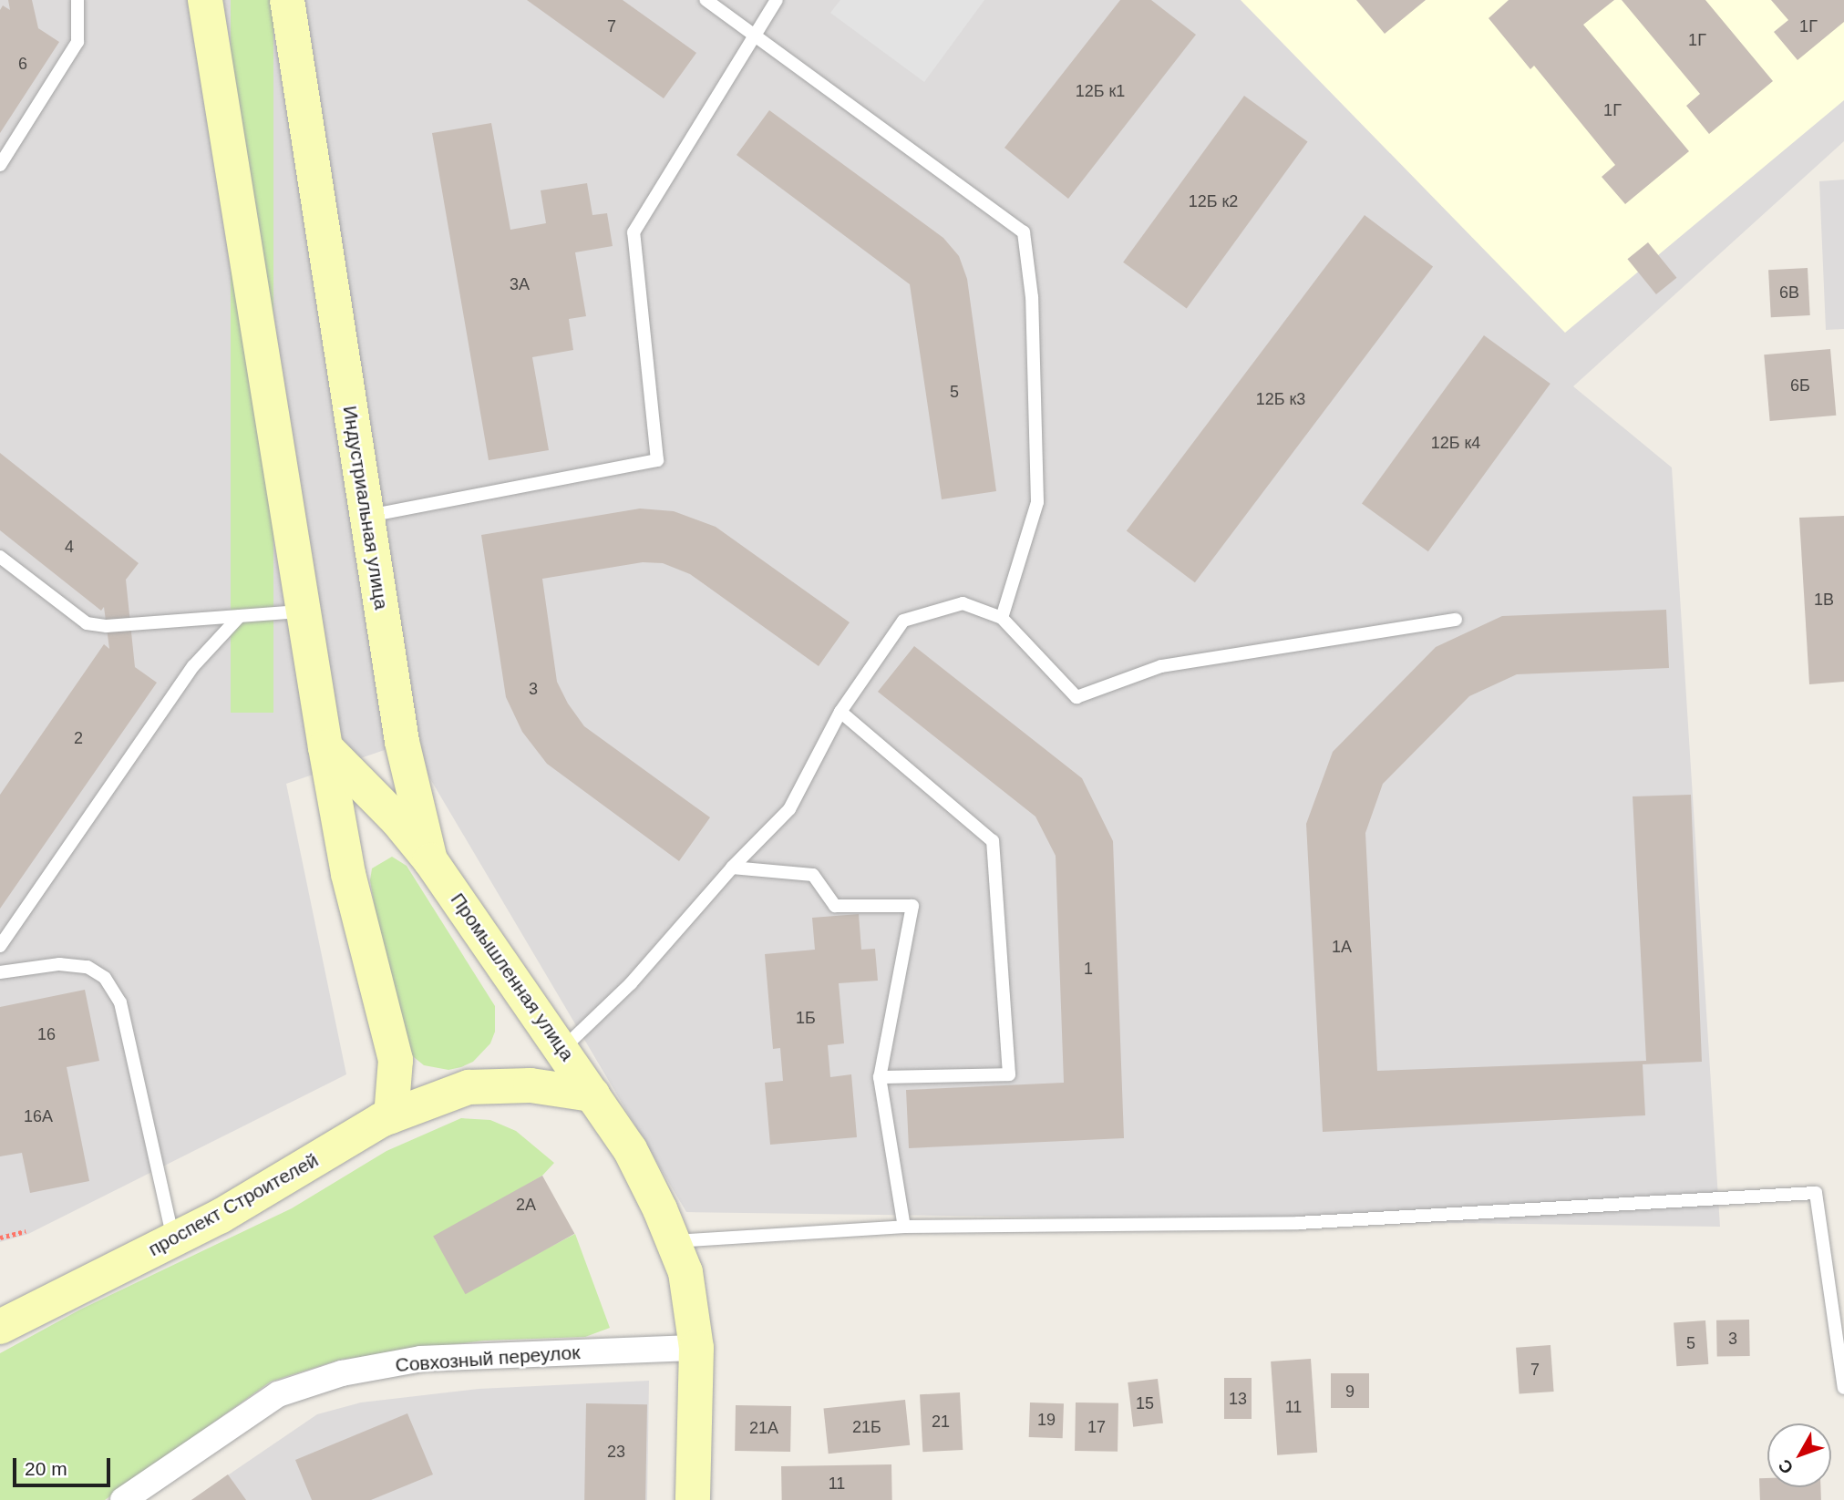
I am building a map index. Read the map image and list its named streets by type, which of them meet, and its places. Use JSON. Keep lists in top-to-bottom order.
{
  "streets": {
    "main road": ["Индустриальная улица", "Промышленная улица", "проспект Строителей"],
    "street": ["Совхозный переулок"]
  },
  "crossings": [
    ["Индустриальная улица", "Промышленная улица"],
    ["Промышленная улица", "проспект Строителей"],
    ["Промышленная улица", "Совхозный переулок"]
  ],
  "house_numbers": [
    "7",
    "1Г",
    "1Г",
    "6",
    "12Б к1",
    "1Г",
    "12Б к2",
    "3А",
    "6В",
    "6Б",
    "5",
    "12Б к3",
    "12Б к4",
    "4",
    "1В",
    "3",
    "2",
    "1А",
    "1",
    "1Б",
    "16",
    "16А",
    "2А",
    "3",
    "5",
    "7",
    "9",
    "13",
    "15",
    "11",
    "19",
    "21",
    "21Б",
    "17",
    "21А",
    "23",
    "11"
  ],
  "scale_bar": "20 m",
  "north": "bottom left"
}
